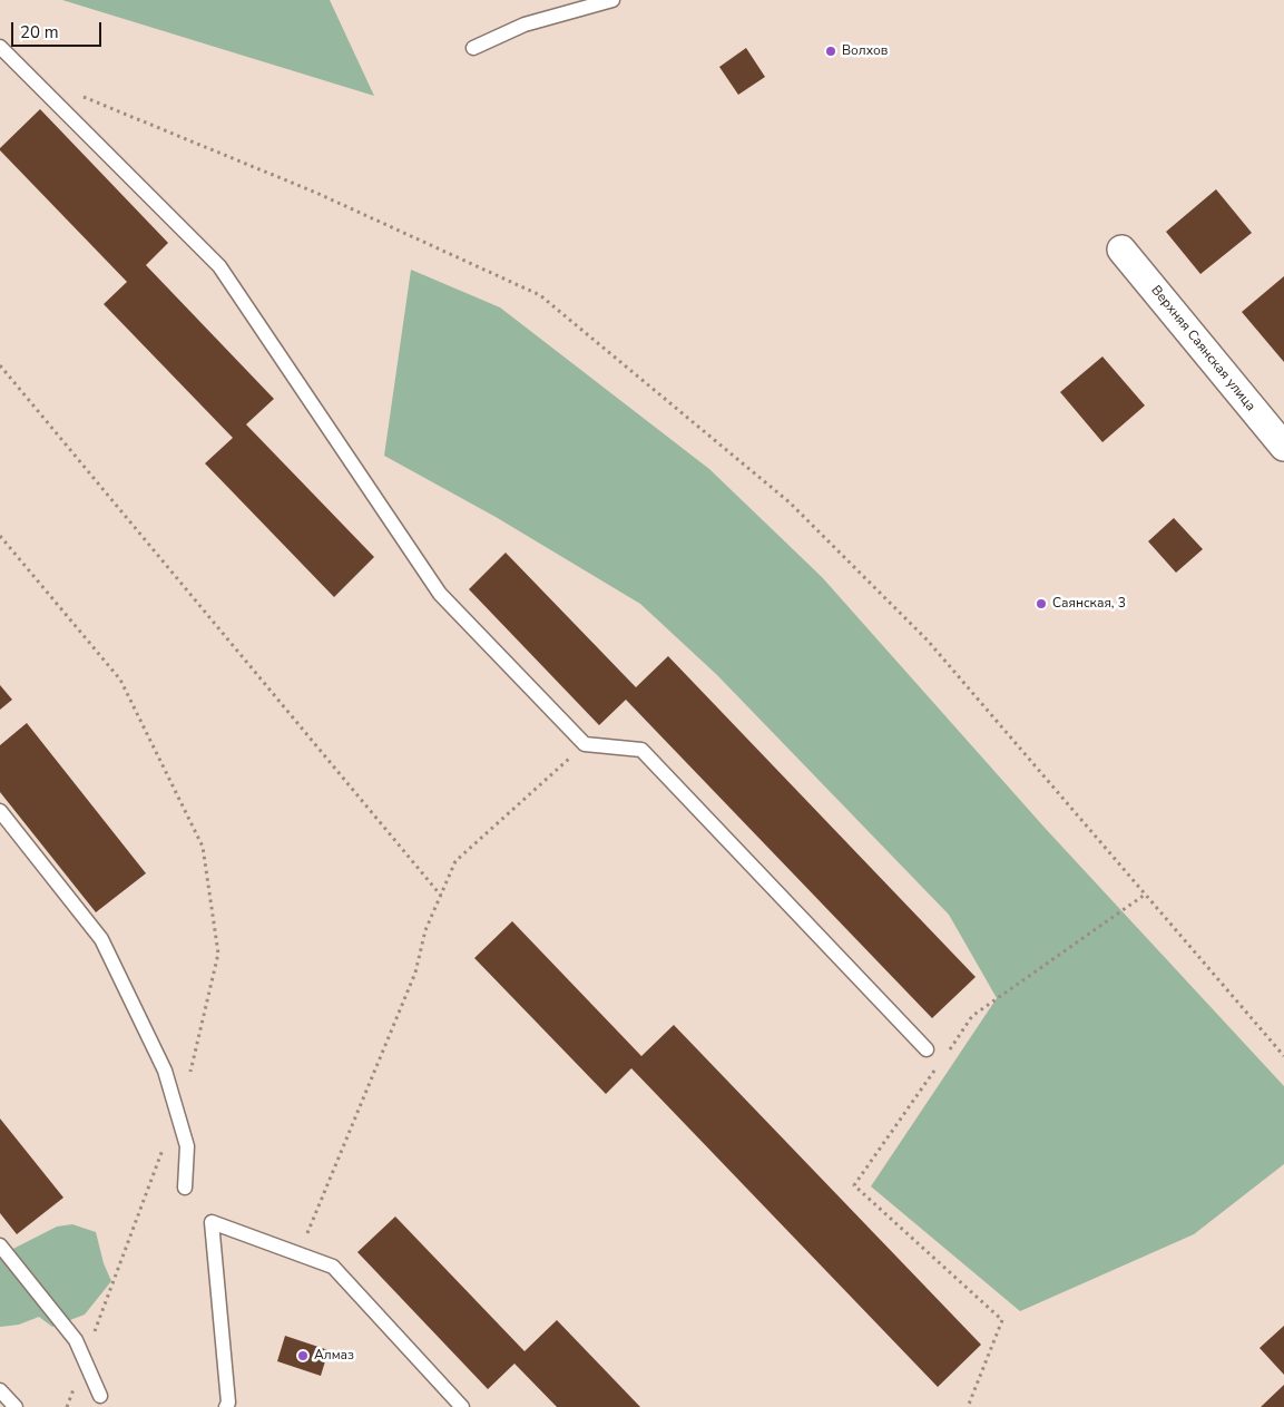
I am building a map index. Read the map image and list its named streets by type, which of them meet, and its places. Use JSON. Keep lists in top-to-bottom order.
{
  "streets": {
    "street": ["Верхняя Саянская улица"]
  },
  "places": ["Волхов", "Саянская, 3", "Алмаз"],
  "scale_bar": "20 m"
}
